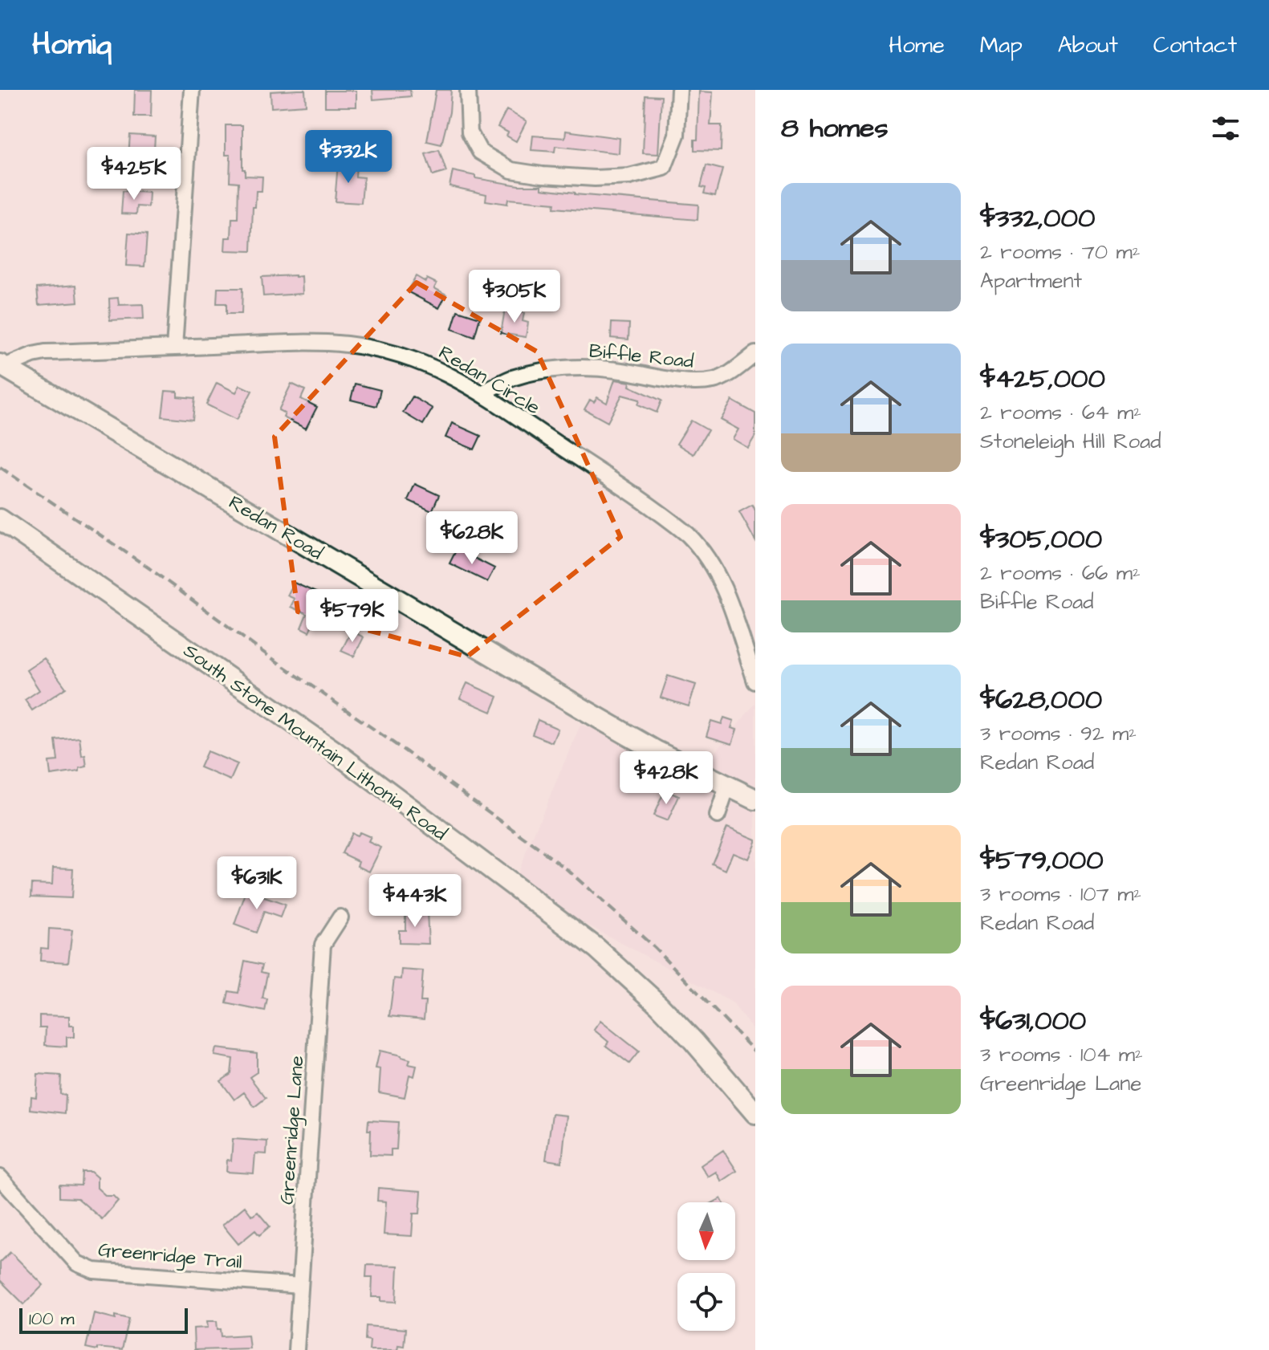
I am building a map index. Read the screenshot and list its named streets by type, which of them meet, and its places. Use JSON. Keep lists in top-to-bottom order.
{
  "streets": {
    "main road": ["Redan Road", "South Stone Mountain Lithonia Road"],
    "street": [
      "Biffle Road",
      "Redan Circle",
      "Greenridge Lane",
      "Greenridge Trail"
    ]
  },
  "crossings": [
    ["Biffle Road", "Redan Circle"],
    ["Redan Circle", "Redan Road"],
    ["Greenridge Lane", "Greenridge Trail"]
  ],
  "scale_bar": "100 m",
  "north": "bottom",
  "page": {
    "header": "Homiq",
    "nav": [
      "Home",
      "Map",
      "About",
      "Contact"
    ],
    "heading": "8 homes",
    "price": [
      "$332K",
      "$425K",
      "$305K",
      "$628K",
      "$579K",
      "$428K",
      "$631K",
      "$443K"
    ],
    "list": [
      {
        "name": "$332,000",
        "note": "2 rooms · 70 m² · Apartment"
      },
      {
        "name": "$425,000",
        "note": "2 rooms · 64 m² · Stoneleigh Hill Road"
      },
      {
        "name": "$305,000",
        "note": "2 rooms · 66 m² · Biffle Road"
      },
      {
        "name": "$628,000",
        "note": "3 rooms · 92 m² · Redan Road"
      },
      {
        "name": "$579,000",
        "note": "3 rooms · 107 m² · Redan Road"
      },
      {
        "name": "$631,000",
        "note": "3 rooms · 104 m² · Greenridge Lane"
      }
    ],
    "scale": "100 m"
  }
}
